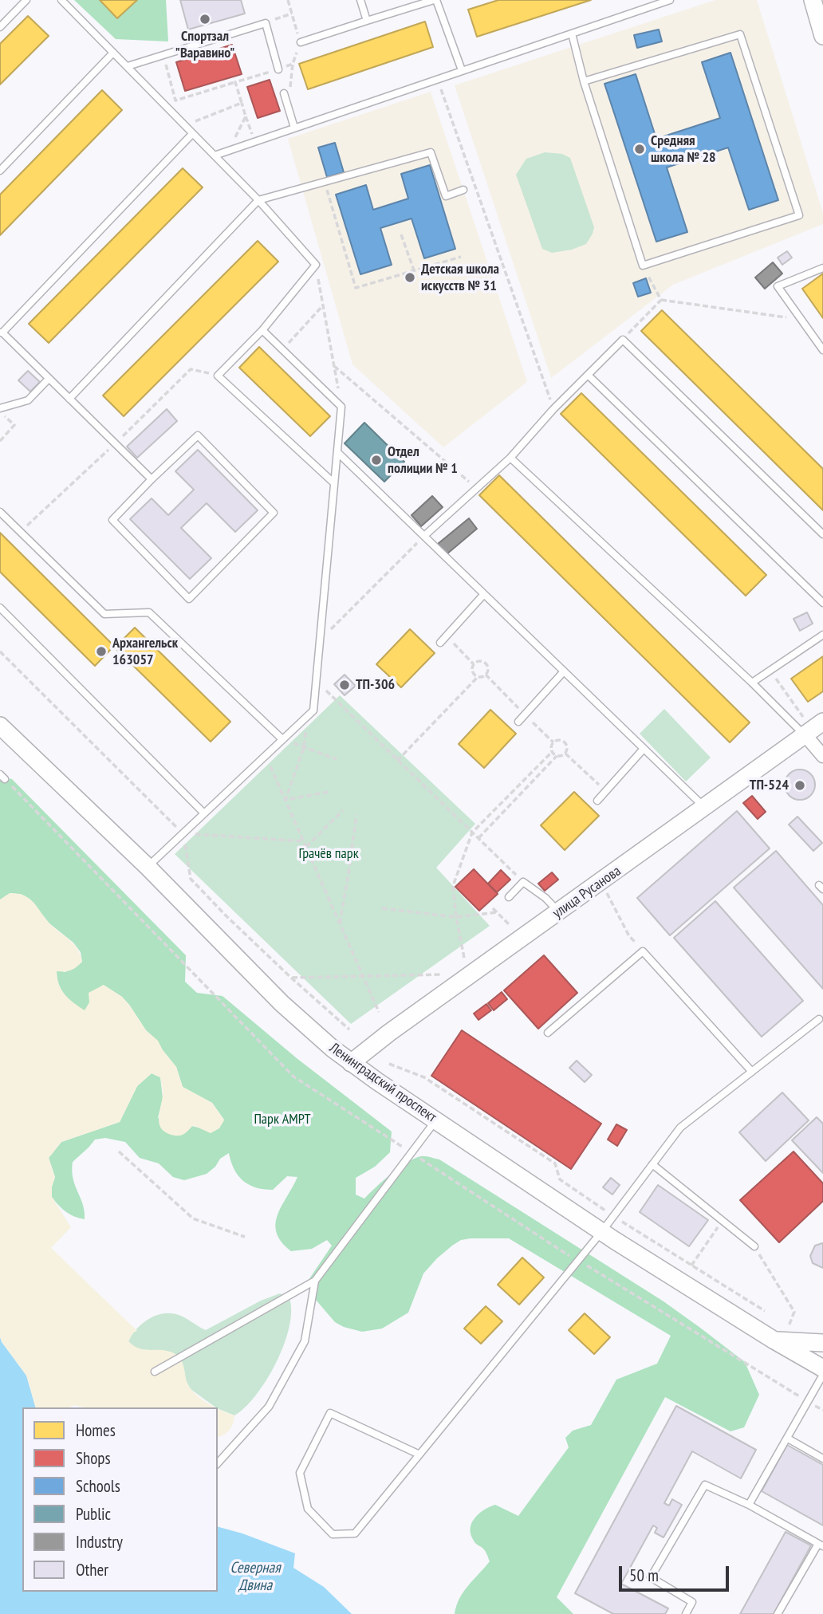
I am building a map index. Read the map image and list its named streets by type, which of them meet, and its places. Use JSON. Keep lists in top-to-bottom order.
{
  "streets": {
    "main road": ["улица Русанова", "Ленинградский проспект"]
  },
  "crossings": [
    ["улица Русанова", "Ленинградский проспект"]
  ],
  "water": ["Северная Двина"],
  "parks": ["Грачёв парк", "Парк АМРТ"],
  "places": [
    "Спортзал \"Варавино\"",
    "Средняя школа № 28",
    "Детская школа искусств № 31",
    "Отдел полиции № 1",
    "Архангельск 163057",
    "ТП-306",
    "ТП-524"
  ],
  "legend": [
    "Homes",
    "Shops",
    "Schools",
    "Public",
    "Industry",
    "Other"
  ],
  "scale_bar": "50 m"
}
